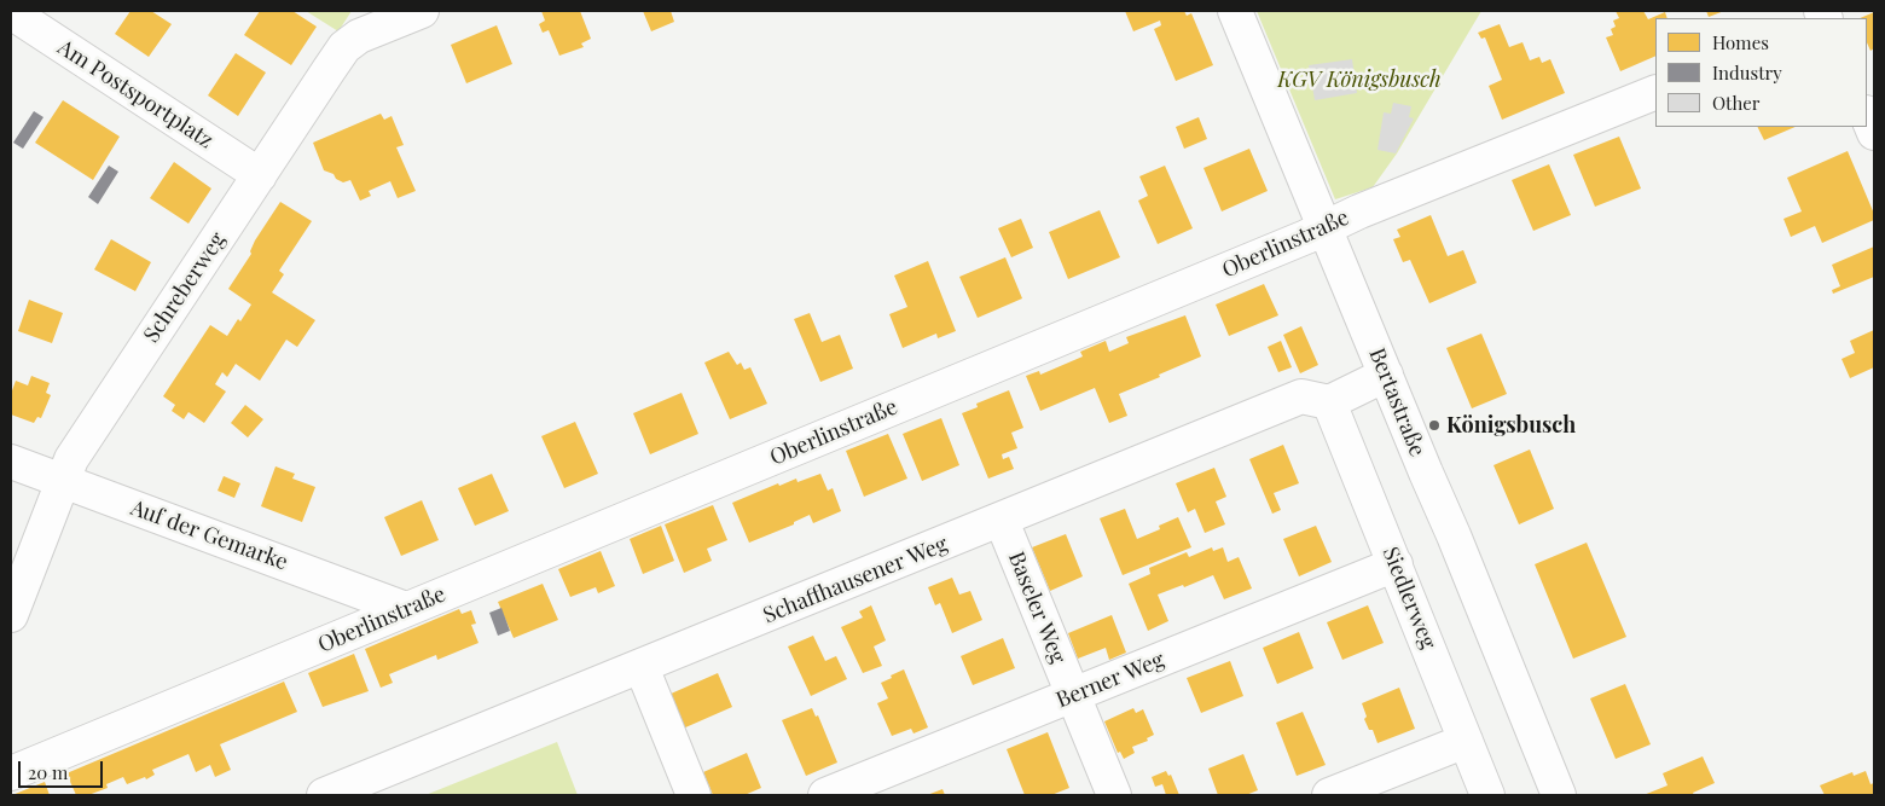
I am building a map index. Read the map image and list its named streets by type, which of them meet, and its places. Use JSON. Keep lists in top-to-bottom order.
{
  "streets": {
    "street": [
      "Am Postsportplatz",
      "Oberlinstraße",
      "Schreberweg",
      "Bertastraße",
      "Auf der Gemarke",
      "Schaffhausener Weg",
      "Siedlerweg",
      "Baseler Weg",
      "Berner Weg"
    ]
  },
  "crossings": [
    ["Am Postsportplatz", "Schreberweg"],
    ["Oberlinstraße", "Bertastraße"],
    ["Oberlinstraße", "Auf der Gemarke"],
    ["Schreberweg", "Auf der Gemarke"],
    ["Schaffhausener Weg", "Siedlerweg"],
    ["Schaffhausener Weg", "Baseler Weg"],
    ["Siedlerweg", "Berner Weg"],
    ["Baseler Weg", "Berner Weg"]
  ],
  "parks": ["KGV Königsbusch"],
  "places": ["Königsbusch"],
  "legend": ["Homes", "Industry", "Other"],
  "scale_bar": "20 m"
}
